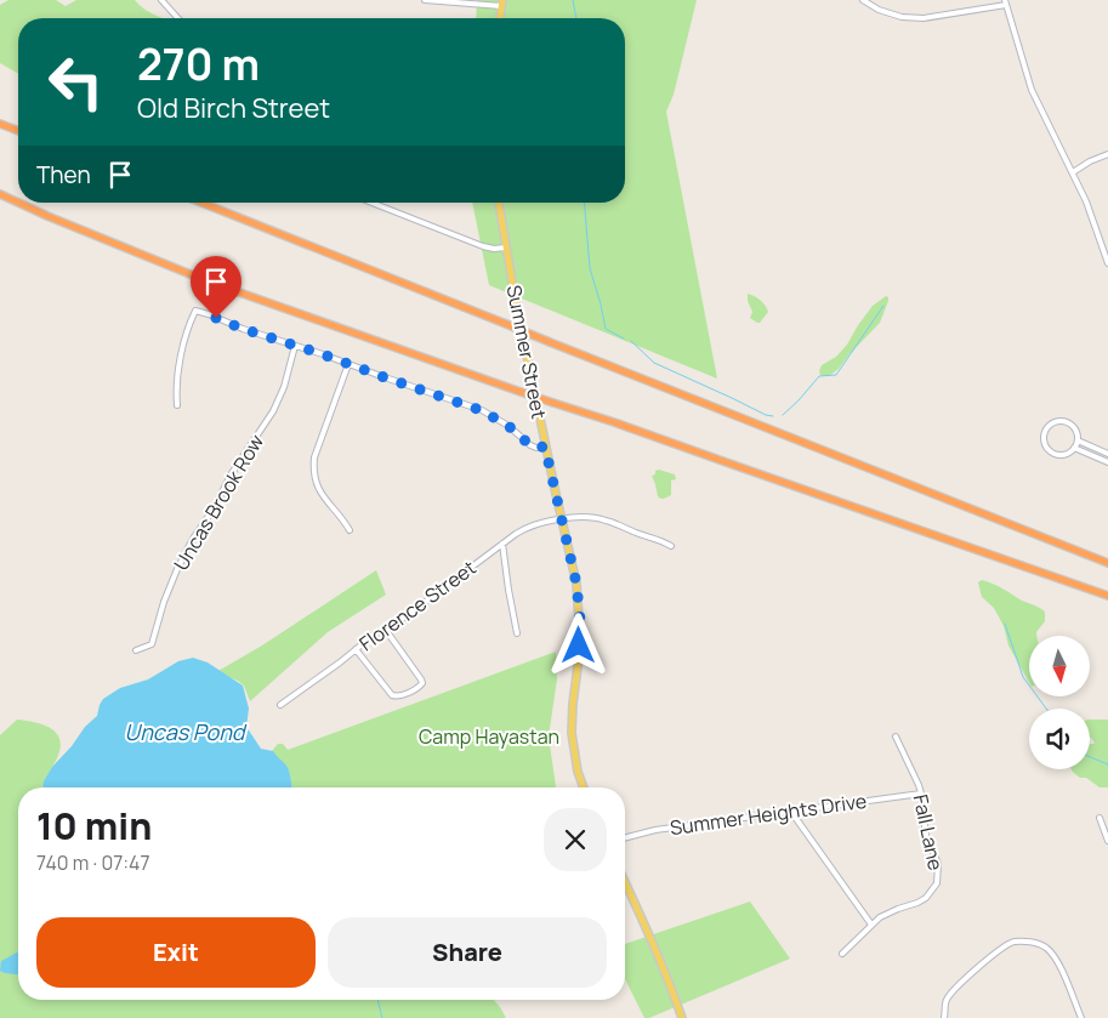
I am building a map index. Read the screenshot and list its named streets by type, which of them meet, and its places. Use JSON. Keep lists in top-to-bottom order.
{
  "streets": {
    "main road": ["Summer Street"],
    "street": [
      "Uncas Brook Row",
      "Florence Street",
      "Summer Heights Drive",
      "Fall Lane"
    ]
  },
  "crossings": [
    ["Summer Street", "Florence Street"],
    ["Summer Heights Drive", "Fall Lane"]
  ],
  "water": ["Uncas Pond"],
  "parks": ["Camp Hayastan"],
  "north": "bottom",
  "page": {
    "turn": ["270 m", "Old Birch Street"],
    "then": "Then",
    "heading": ["10 min", "740 m · 07:47"],
    "buttons": ["Exit", "Share"]
  }
}
